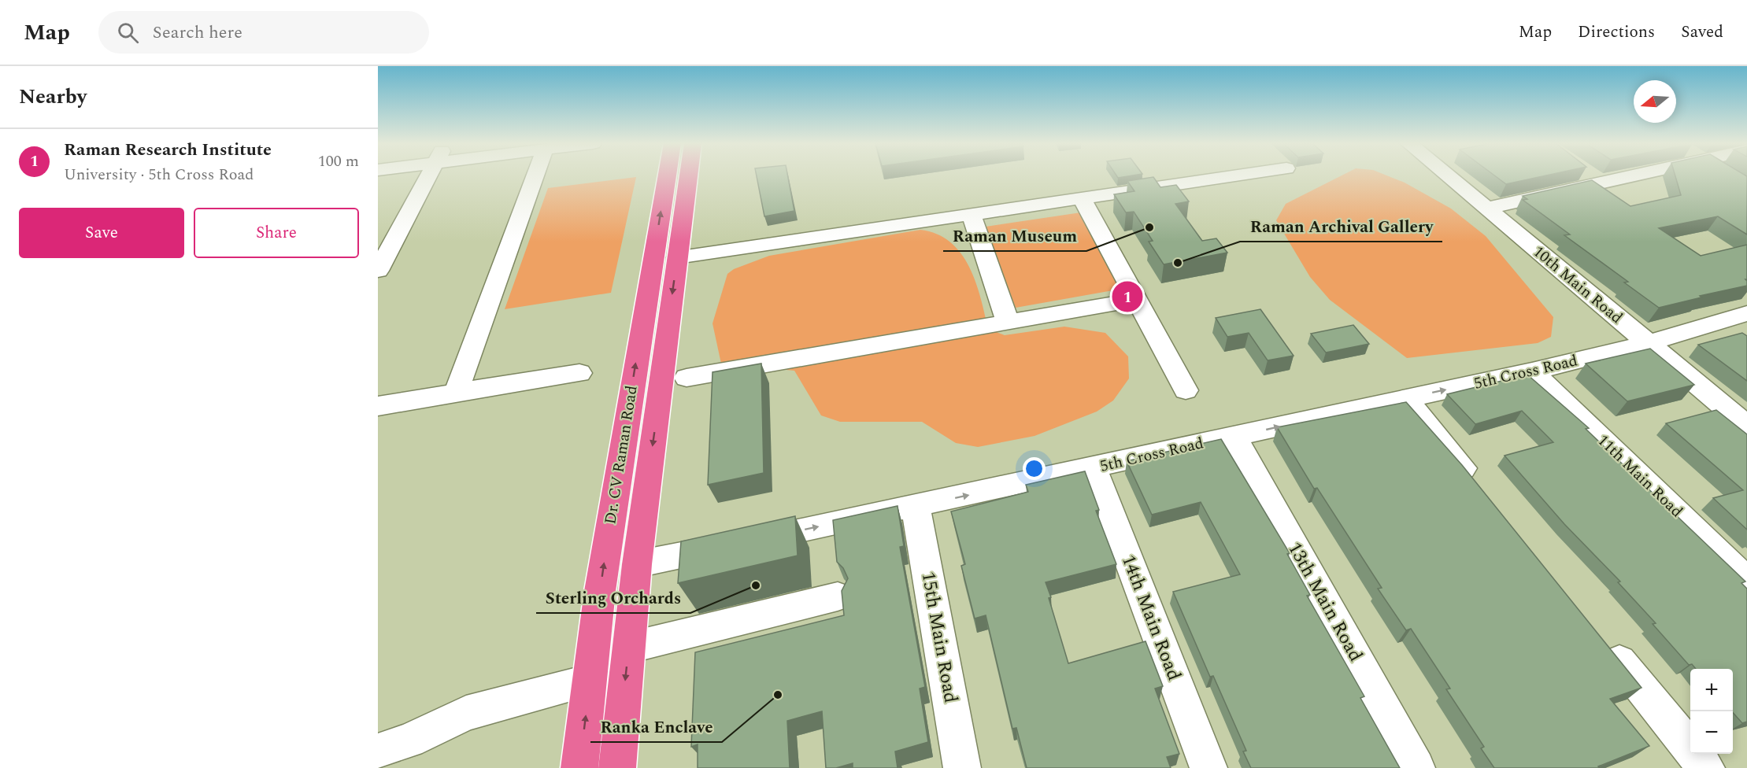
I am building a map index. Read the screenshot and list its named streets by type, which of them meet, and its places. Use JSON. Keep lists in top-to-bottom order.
{
  "streets": {
    "highway": ["Dr. CV Raman Road"],
    "street": [
      "10th Main Road",
      "5th Cross Road",
      "11th Main Road",
      "13th Main Road",
      "14th Main Road",
      "15th Main Road"
    ]
  },
  "crossings": [
    ["10th Main Road", "5th Cross Road"],
    ["5th Cross Road", "Dr. CV Raman Road"],
    ["5th Cross Road", "11th Main Road"],
    ["5th Cross Road", "13th Main Road"],
    ["5th Cross Road", "14th Main Road"],
    ["5th Cross Road", "15th Main Road"]
  ],
  "places": [
    "Raman Museum",
    "Raman Archival Gallery",
    "Sterling Orchards",
    "Ranka Enclave"
  ],
  "north": "left",
  "page": {
    "header": "Map",
    "search": "Search here",
    "nav": ["Map", "Directions", "Saved"],
    "heading": "Nearby",
    "list": [
      {
        "mark": "1",
        "name": "Raman Research Institute",
        "note": "University · 5th Cross Road",
        "value": "100 m"
      }
    ],
    "buttons": ["Save", "Share"],
    "pins": "1",
    "map_buttons": ["+", "−"]
  }
}
